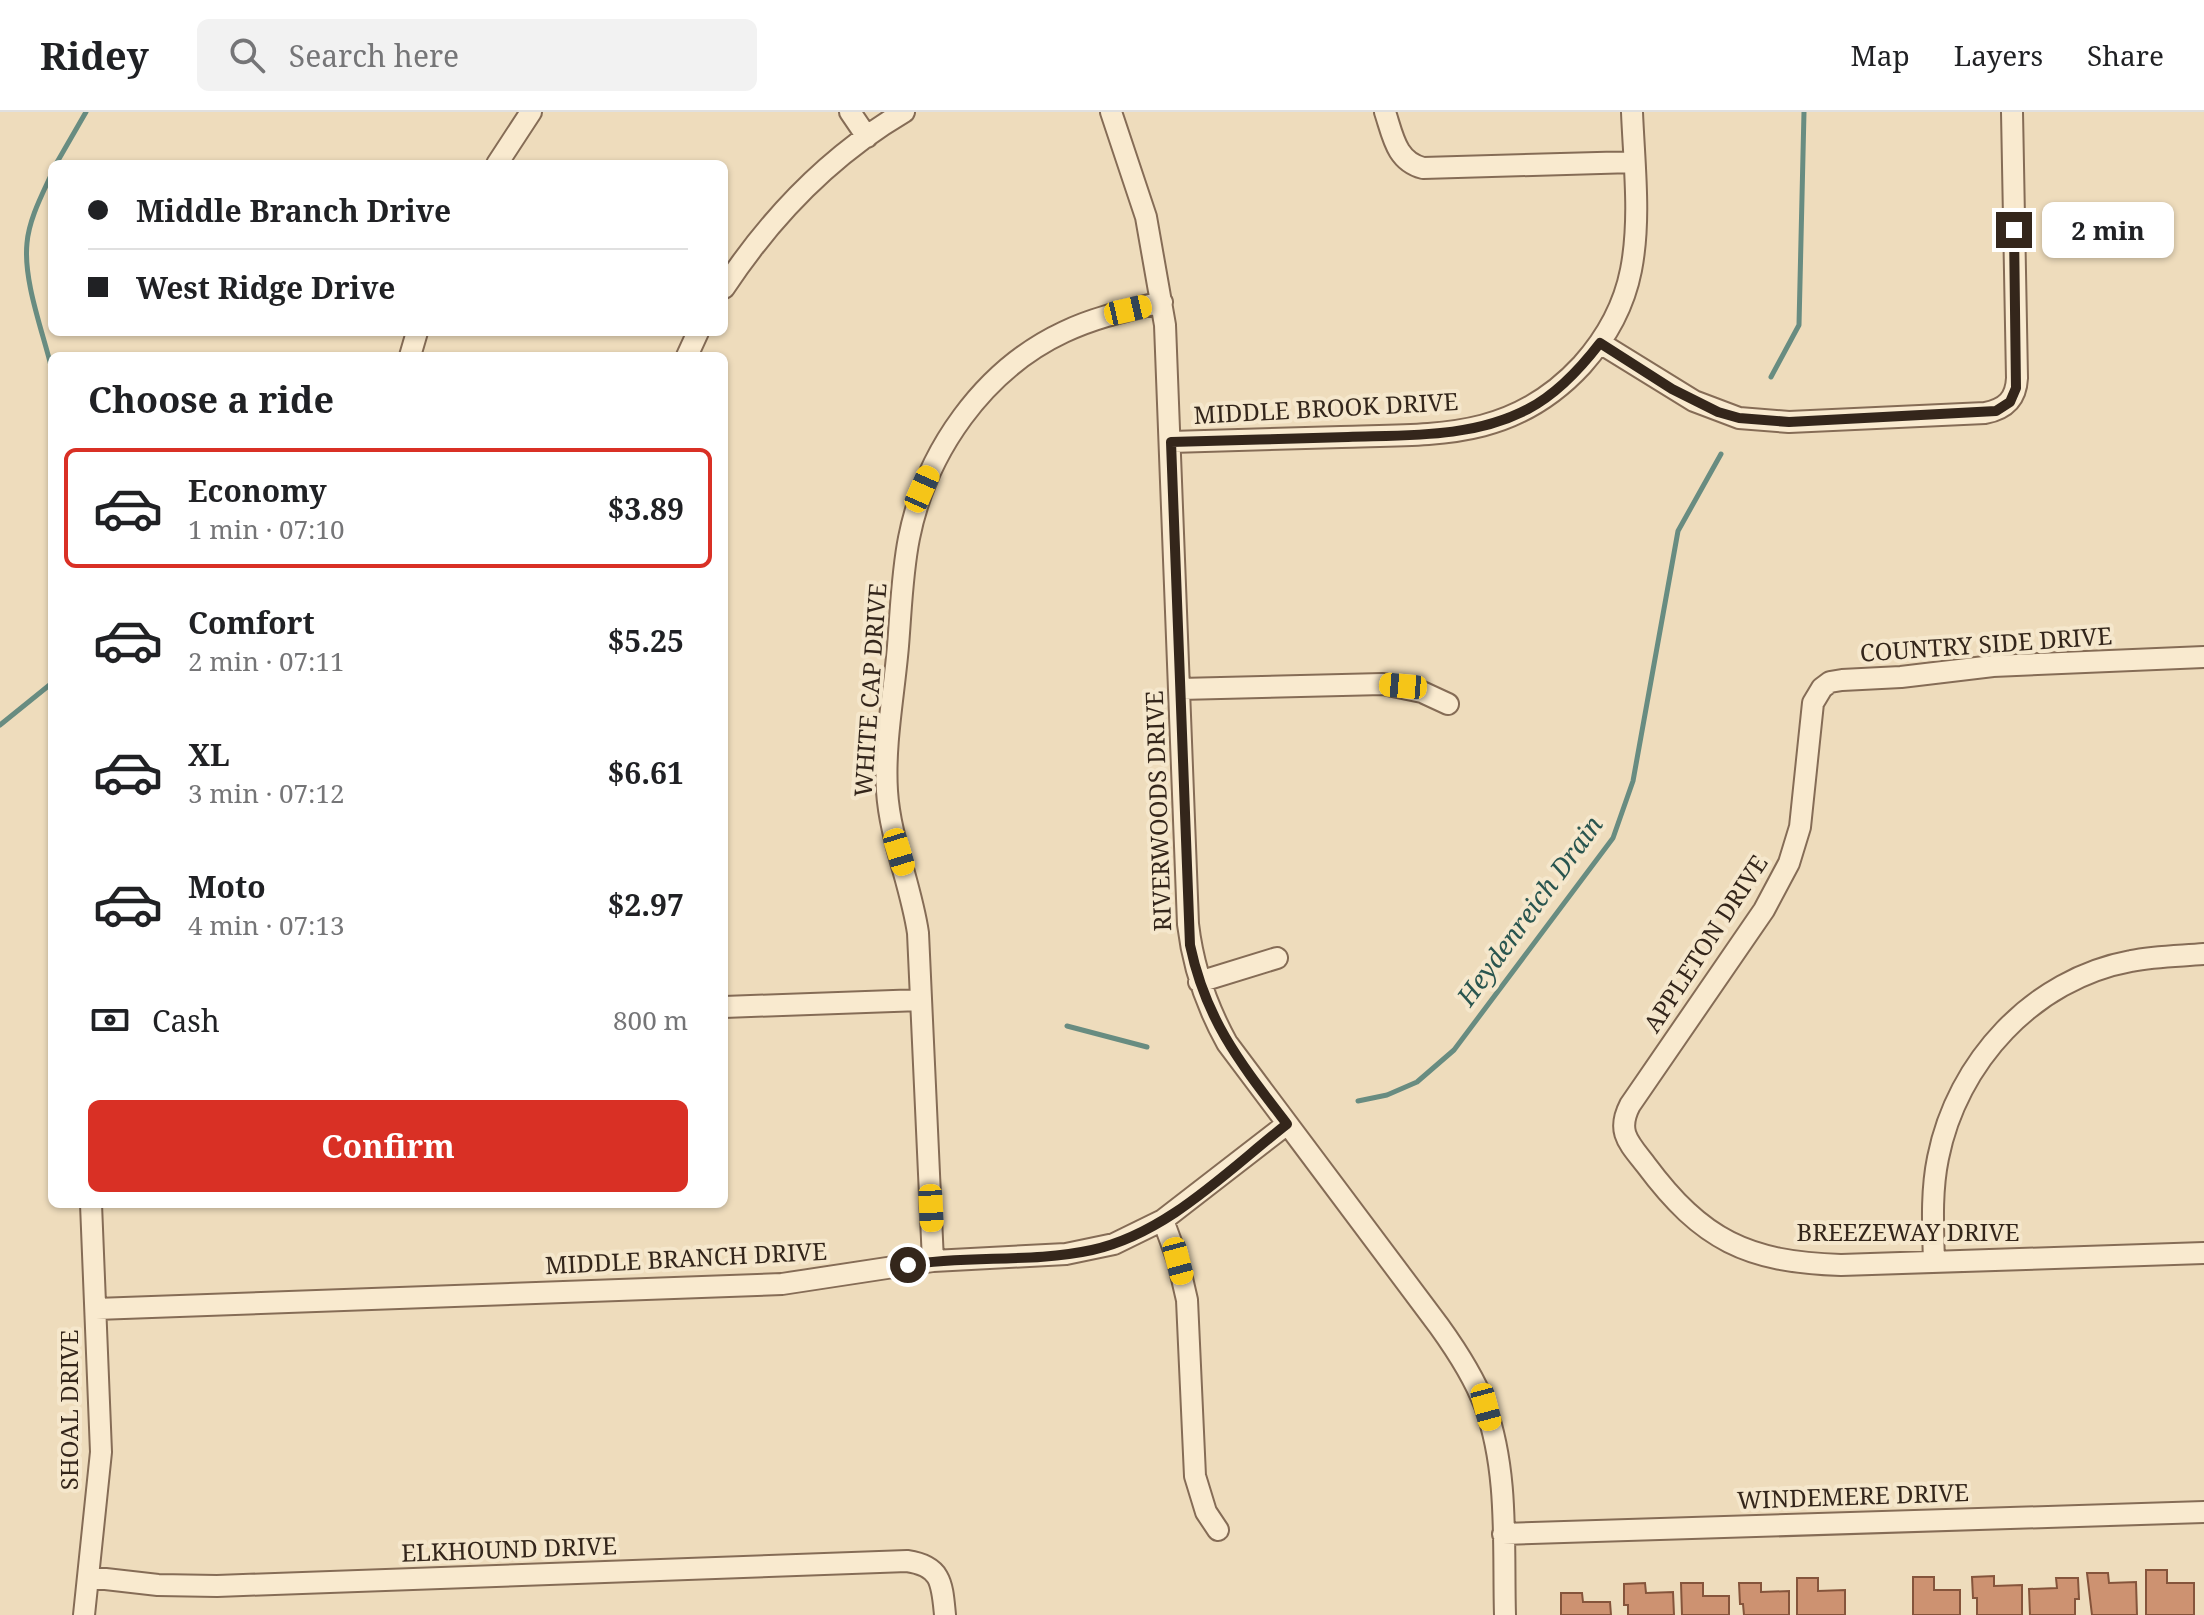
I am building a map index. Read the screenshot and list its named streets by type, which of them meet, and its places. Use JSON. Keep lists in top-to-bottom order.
{
  "streets": {
    "street": [
      "MIDDLE BROOK DRIVE",
      "COUNTRY SIDE DRIVE",
      "WHITE CAP DRIVE",
      "RIVERWOODS DRIVE",
      "APPLETON DRIVE",
      "BREEZEWAY DRIVE",
      "MIDDLE BRANCH DRIVE",
      "SHOAL DRIVE",
      "WINDEMERE DRIVE",
      "ELKHOUND DRIVE"
    ]
  },
  "crossings": [
    ["MIDDLE BROOK DRIVE", "RIVERWOODS DRIVE"],
    ["COUNTRY SIDE DRIVE", "APPLETON DRIVE"],
    ["WHITE CAP DRIVE", "RIVERWOODS DRIVE"],
    ["WHITE CAP DRIVE", "MIDDLE BRANCH DRIVE"],
    ["RIVERWOODS DRIVE", "MIDDLE BRANCH DRIVE"],
    ["RIVERWOODS DRIVE", "WINDEMERE DRIVE"],
    ["APPLETON DRIVE", "BREEZEWAY DRIVE"],
    ["MIDDLE BRANCH DRIVE", "SHOAL DRIVE"],
    ["SHOAL DRIVE", "ELKHOUND DRIVE"]
  ],
  "water": ["Heydenreich Drain"],
  "page": {
    "header": "Ridey",
    "search": "Search here",
    "nav": ["Map", "Layers", "Share"],
    "banner": ["Middle Branch Drive", "West Ridge Drive"],
    "bubble": "2 min",
    "heading": "Choose a ride",
    "list": [
      {
        "name": "Economy",
        "note": "1 min · 07:10",
        "value": "$3.89"
      },
      {
        "name": "Comfort",
        "note": "2 min · 07:11",
        "value": "$5.25"
      },
      {
        "name": "XL",
        "note": "3 min · 07:12",
        "value": "$6.61"
      },
      {
        "name": "Moto",
        "note": "4 min · 07:13",
        "value": "$2.97"
      }
    ],
    "pay": ["Cash", "800 m"],
    "buttons": "Confirm"
  }
}
